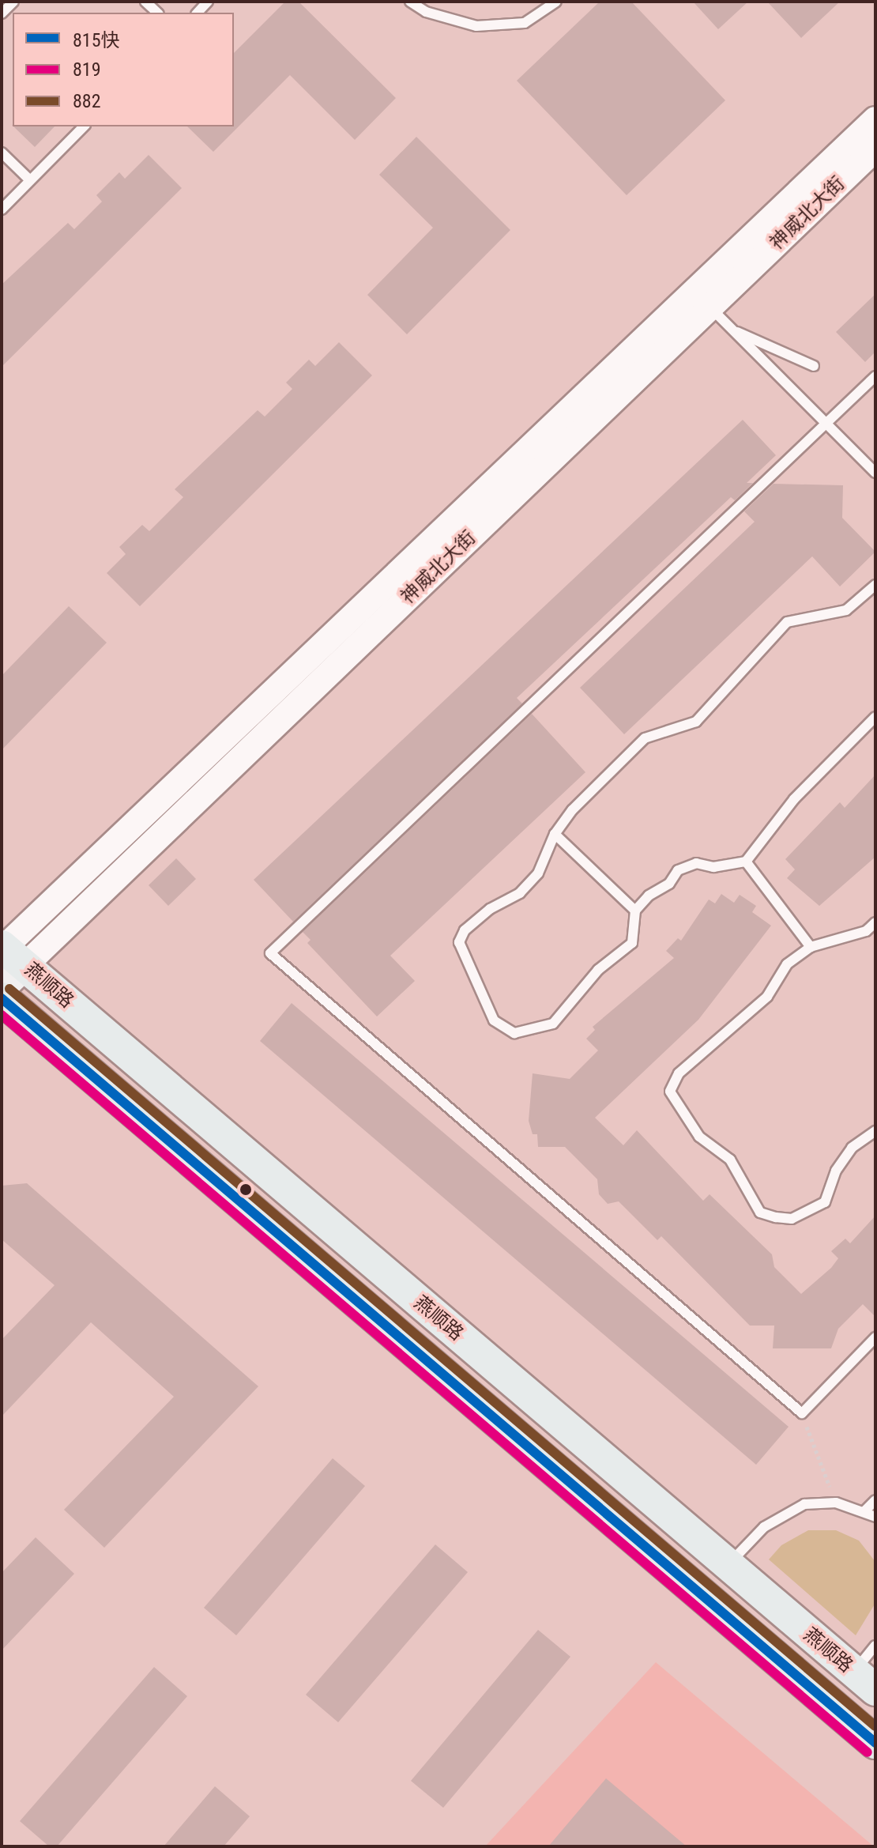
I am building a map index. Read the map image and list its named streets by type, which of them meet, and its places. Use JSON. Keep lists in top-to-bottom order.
{
  "streets": {
    "main road": ["神威北大街", "燕顺路"]
  },
  "crossings": [
    ["神威北大街", "燕顺路"]
  ],
  "lines": ["transit line 882", "transit line 815快", "transit line 819"],
  "legend": ["815快", "819", "882"]
}
